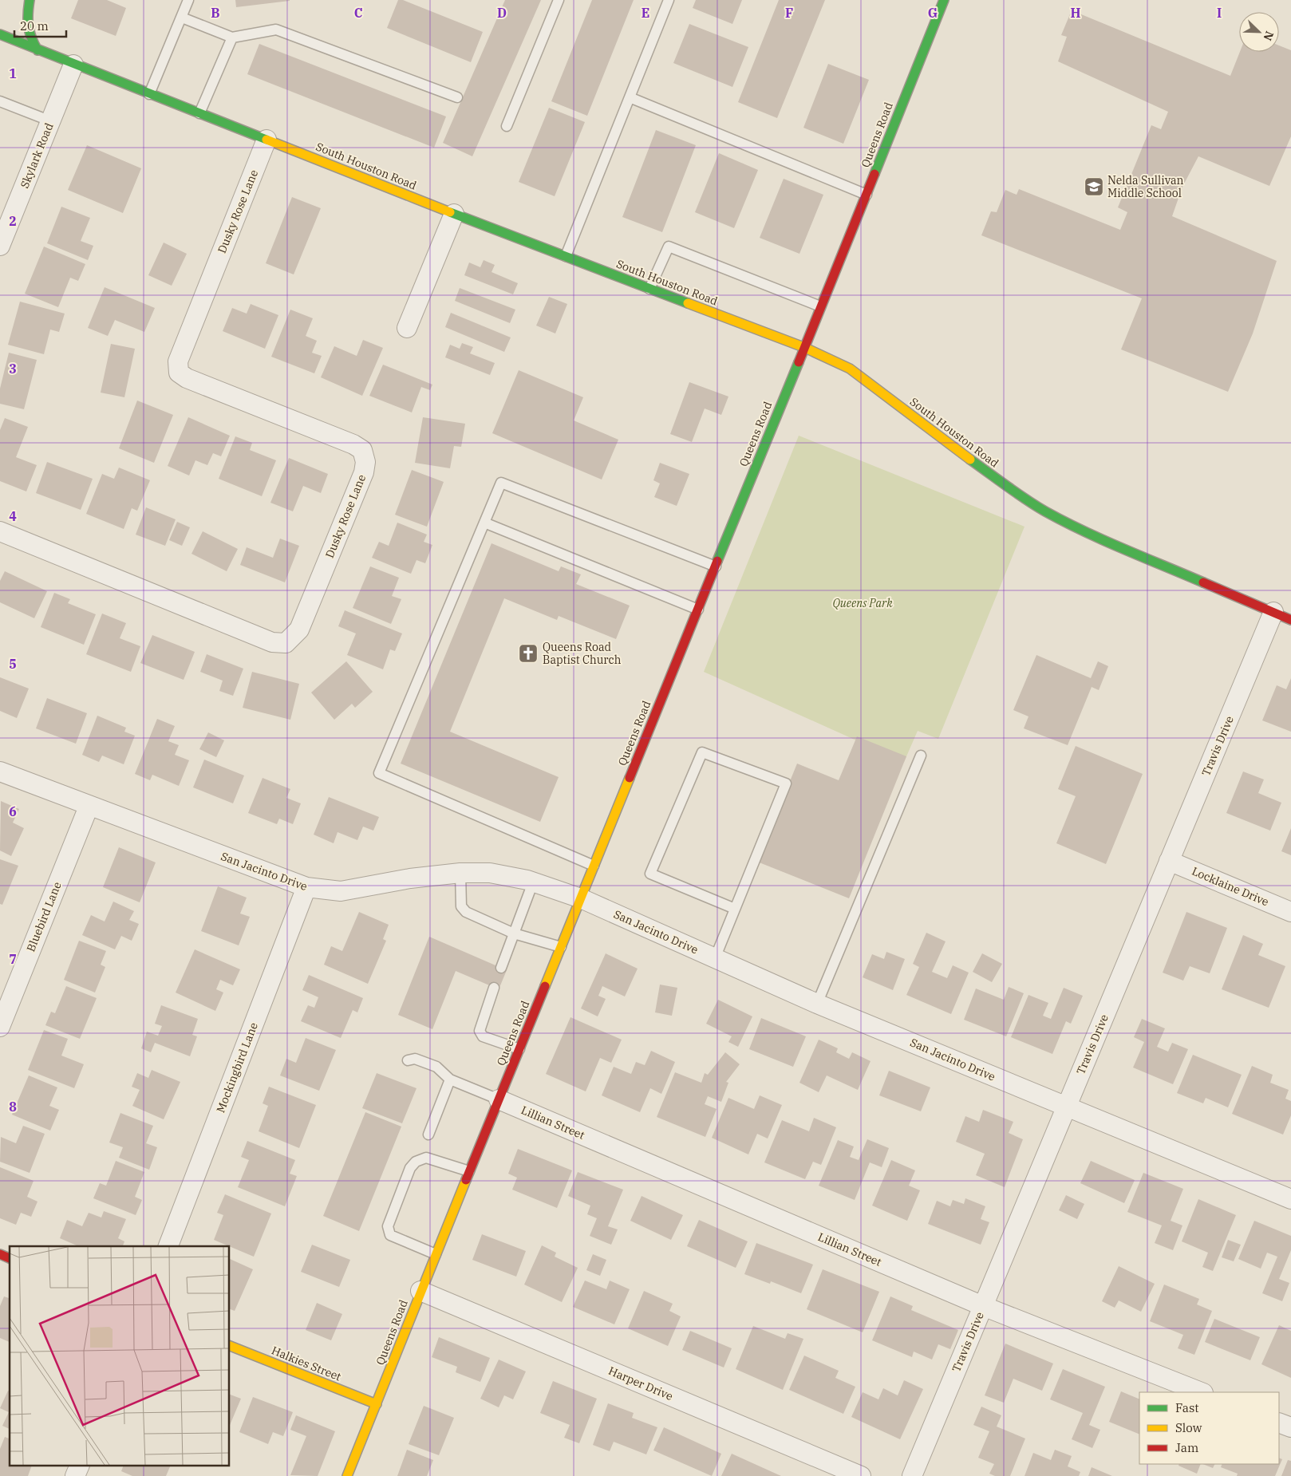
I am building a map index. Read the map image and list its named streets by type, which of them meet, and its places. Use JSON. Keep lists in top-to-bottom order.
{
  "streets": {
    "street": [
      "Queens Road",
      "Skylark Road",
      "South Houston Road",
      "Dusky Rose Lane",
      "Travis Drive",
      "San Jacinto Drive",
      "Locklaine Drive",
      "Bluebird Lane",
      "Mockingbird Lane",
      "Lillian Street",
      "Halkies Street",
      "Harper Drive"
    ]
  },
  "crossings": [
    ["Queens Road", "South Houston Road"],
    ["Queens Road", "San Jacinto Drive"],
    ["Queens Road", "Lillian Street"],
    ["Queens Road", "Halkies Street"],
    ["Queens Road", "Harper Drive"],
    ["Skylark Road", "South Houston Road"],
    ["South Houston Road", "Dusky Rose Lane"],
    ["South Houston Road", "Travis Drive"],
    ["Travis Drive", "San Jacinto Drive"],
    ["Travis Drive", "Locklaine Drive"],
    ["Travis Drive", "Lillian Street"],
    ["San Jacinto Drive", "Bluebird Lane"],
    ["San Jacinto Drive", "Mockingbird Lane"]
  ],
  "parks": ["Queens Park"],
  "places": {
    "school or university": ["Nelda Sullivan Middle School"],
    "church": ["Queens Road Baptist Church"]
  },
  "legend": ["Fast", "Slow", "Jam"],
  "scale_bar": "20 m",
  "north": "bottom right",
  "grid": {
    "columns": [
      "B",
      "C",
      "D",
      "E",
      "F",
      "G",
      "H",
      "I"
    ],
    "rows": [
      "1",
      "2",
      "3",
      "4",
      "5",
      "6",
      "7",
      "8"
    ]
  }
}
